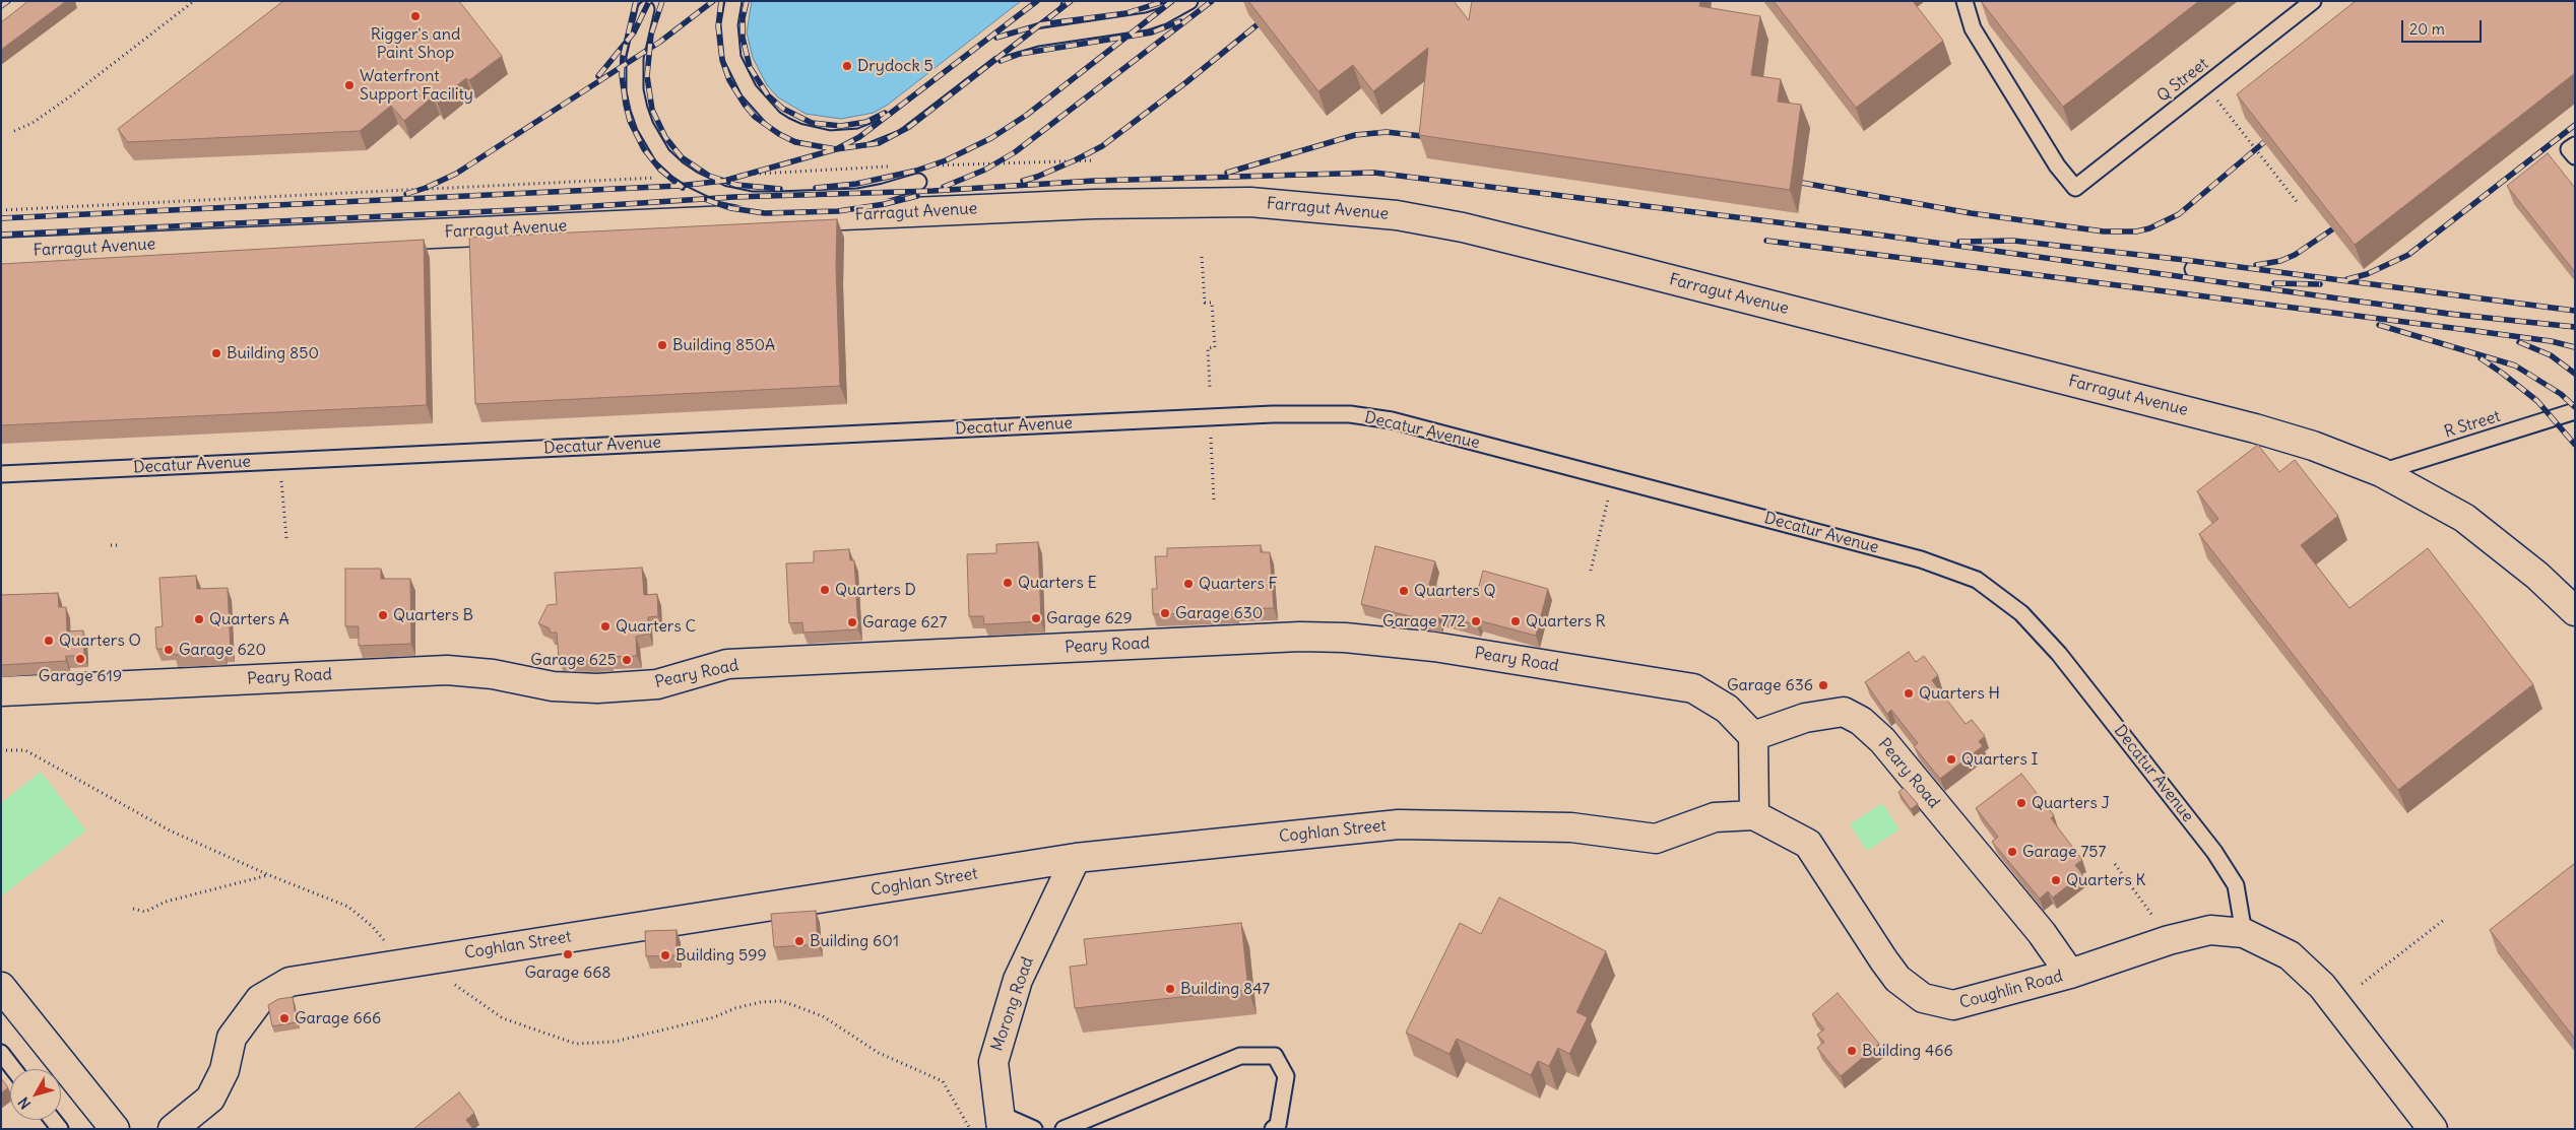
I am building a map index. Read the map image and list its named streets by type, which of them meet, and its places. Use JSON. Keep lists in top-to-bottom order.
{
  "streets": {
    "street": [
      "Farragut Avenue",
      "Peary Road",
      "Coghlan Street",
      "Coughlin Road",
      "Morong Road"
    ],
    "lane": ["Q Street", "R Street", "Decatur Avenue"]
  },
  "crossings": [
    ["Farragut Avenue", "R Street"],
    ["Decatur Avenue", "Coughlin Road"],
    ["Peary Road", "Coughlin Road"],
    ["Coghlan Street", "Coughlin Road"],
    ["Coghlan Street", "Morong Road"]
  ],
  "places": [
    "Rigger's and Paint Shop",
    "Drydock 5",
    "Waterfront Support Facility",
    "Building 850A",
    "Building 850",
    "Quarters E",
    "Quarters F",
    "Quarters D",
    "Quarters Q",
    "Garage 630",
    "Quarters B",
    "Garage 629",
    "Quarters A",
    "Garage 772",
    "Quarters R",
    "Garage 627",
    "Quarters C",
    "Quarters O",
    "Garage 620",
    "Garage 619",
    "Garage 625",
    "Garage 636",
    "Quarters H",
    "Quarters I",
    "Quarters J",
    "Garage 757",
    "Quarters K",
    "Building 601",
    "Garage 668",
    "Building 599",
    "Building 847",
    "Garage 666",
    "Building 466"
  ],
  "scale_bar": "20 m",
  "north": "bottom left"
}
